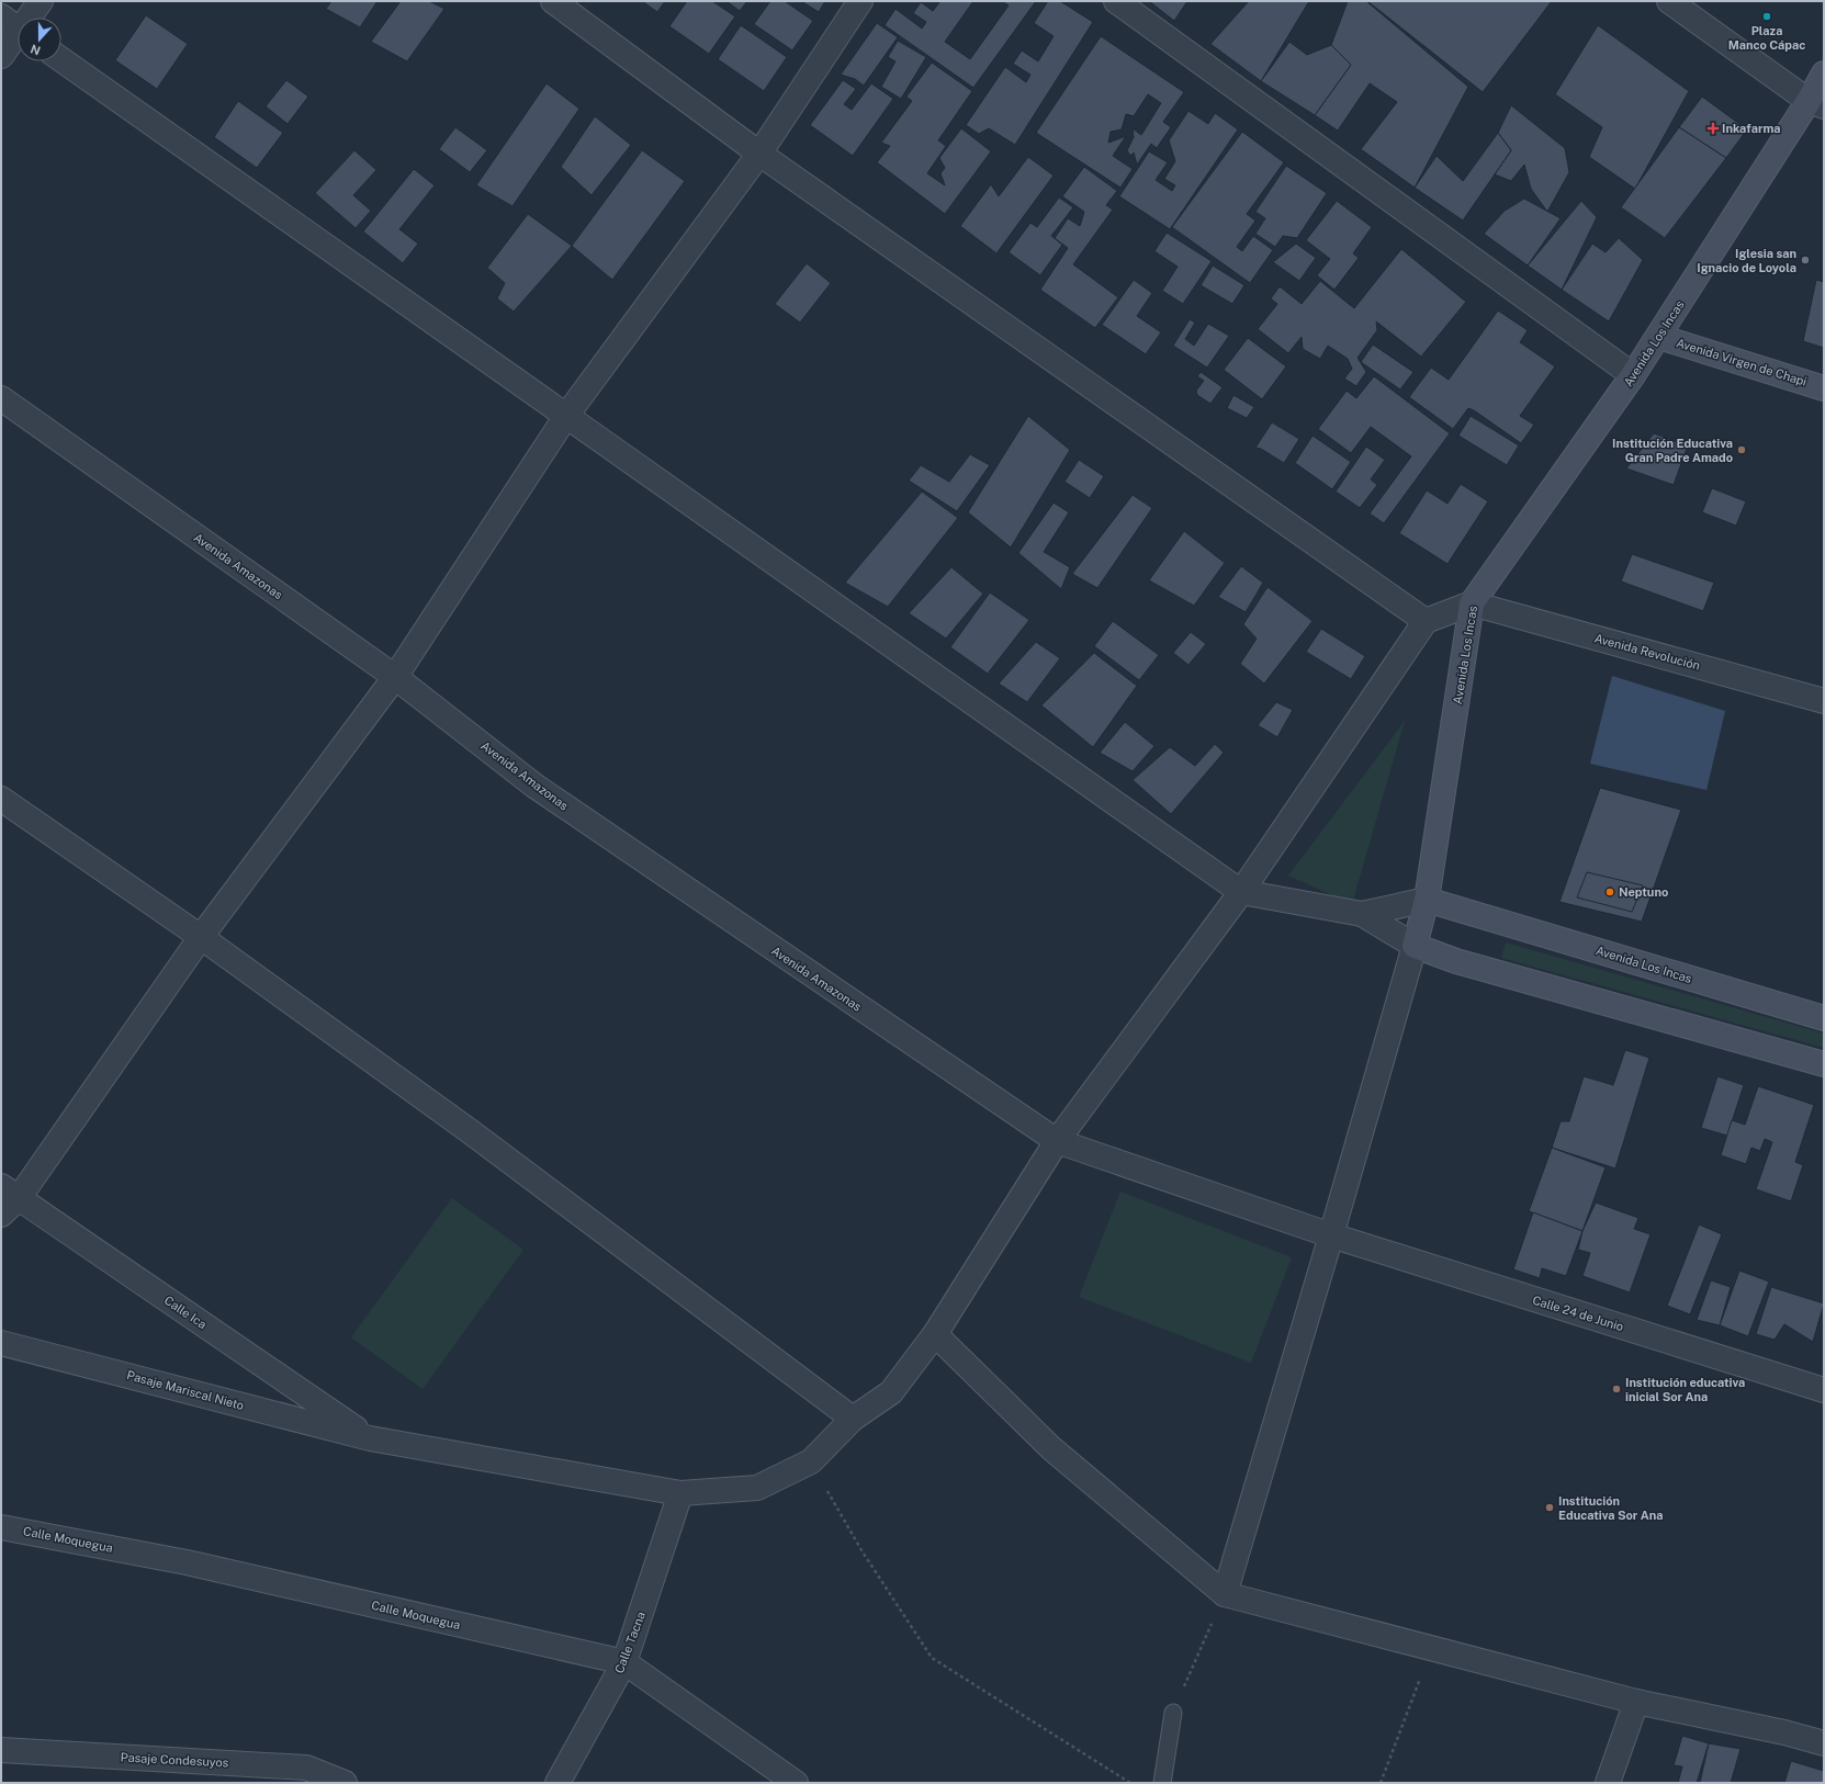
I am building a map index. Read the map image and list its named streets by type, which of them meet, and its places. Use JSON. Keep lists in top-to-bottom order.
{
  "streets": {
    "main road": ["Avenida Los Incas", "Avenida Virgen de Chapi"],
    "street": [
      "Avenida Amazonas",
      "Avenida Revolución",
      "Calle Ica",
      "Calle 24 de Junio",
      "Pasaje Mariscal Nieto",
      "Calle Moquegua",
      "Calle Tacna",
      "Pasaje Condesuyos"
    ]
  },
  "crossings": [
    ["Avenida Los Incas", "Avenida Virgen de Chapi"],
    ["Avenida Los Incas", "Avenida Revolución"],
    ["Avenida Amazonas", "Calle 24 de Junio"],
    ["Avenida Amazonas", "Pasaje Mariscal Nieto"],
    ["Calle Ica", "Pasaje Mariscal Nieto"],
    ["Pasaje Mariscal Nieto", "Calle Tacna"],
    ["Calle Moquegua", "Calle Tacna"]
  ],
  "places": {
    "other": [
      "Plaza Manco Cápac",
      "Iglesia san Ignacio de Loyola",
      "Institución Educativa Gran Padre Amado",
      "Neptuno",
      "Institución educativa inicial Sor Ana",
      "Institución Educativa Sor Ana"
    ],
    "health": ["Inkafarma"]
  },
  "north": "bottom"
}
